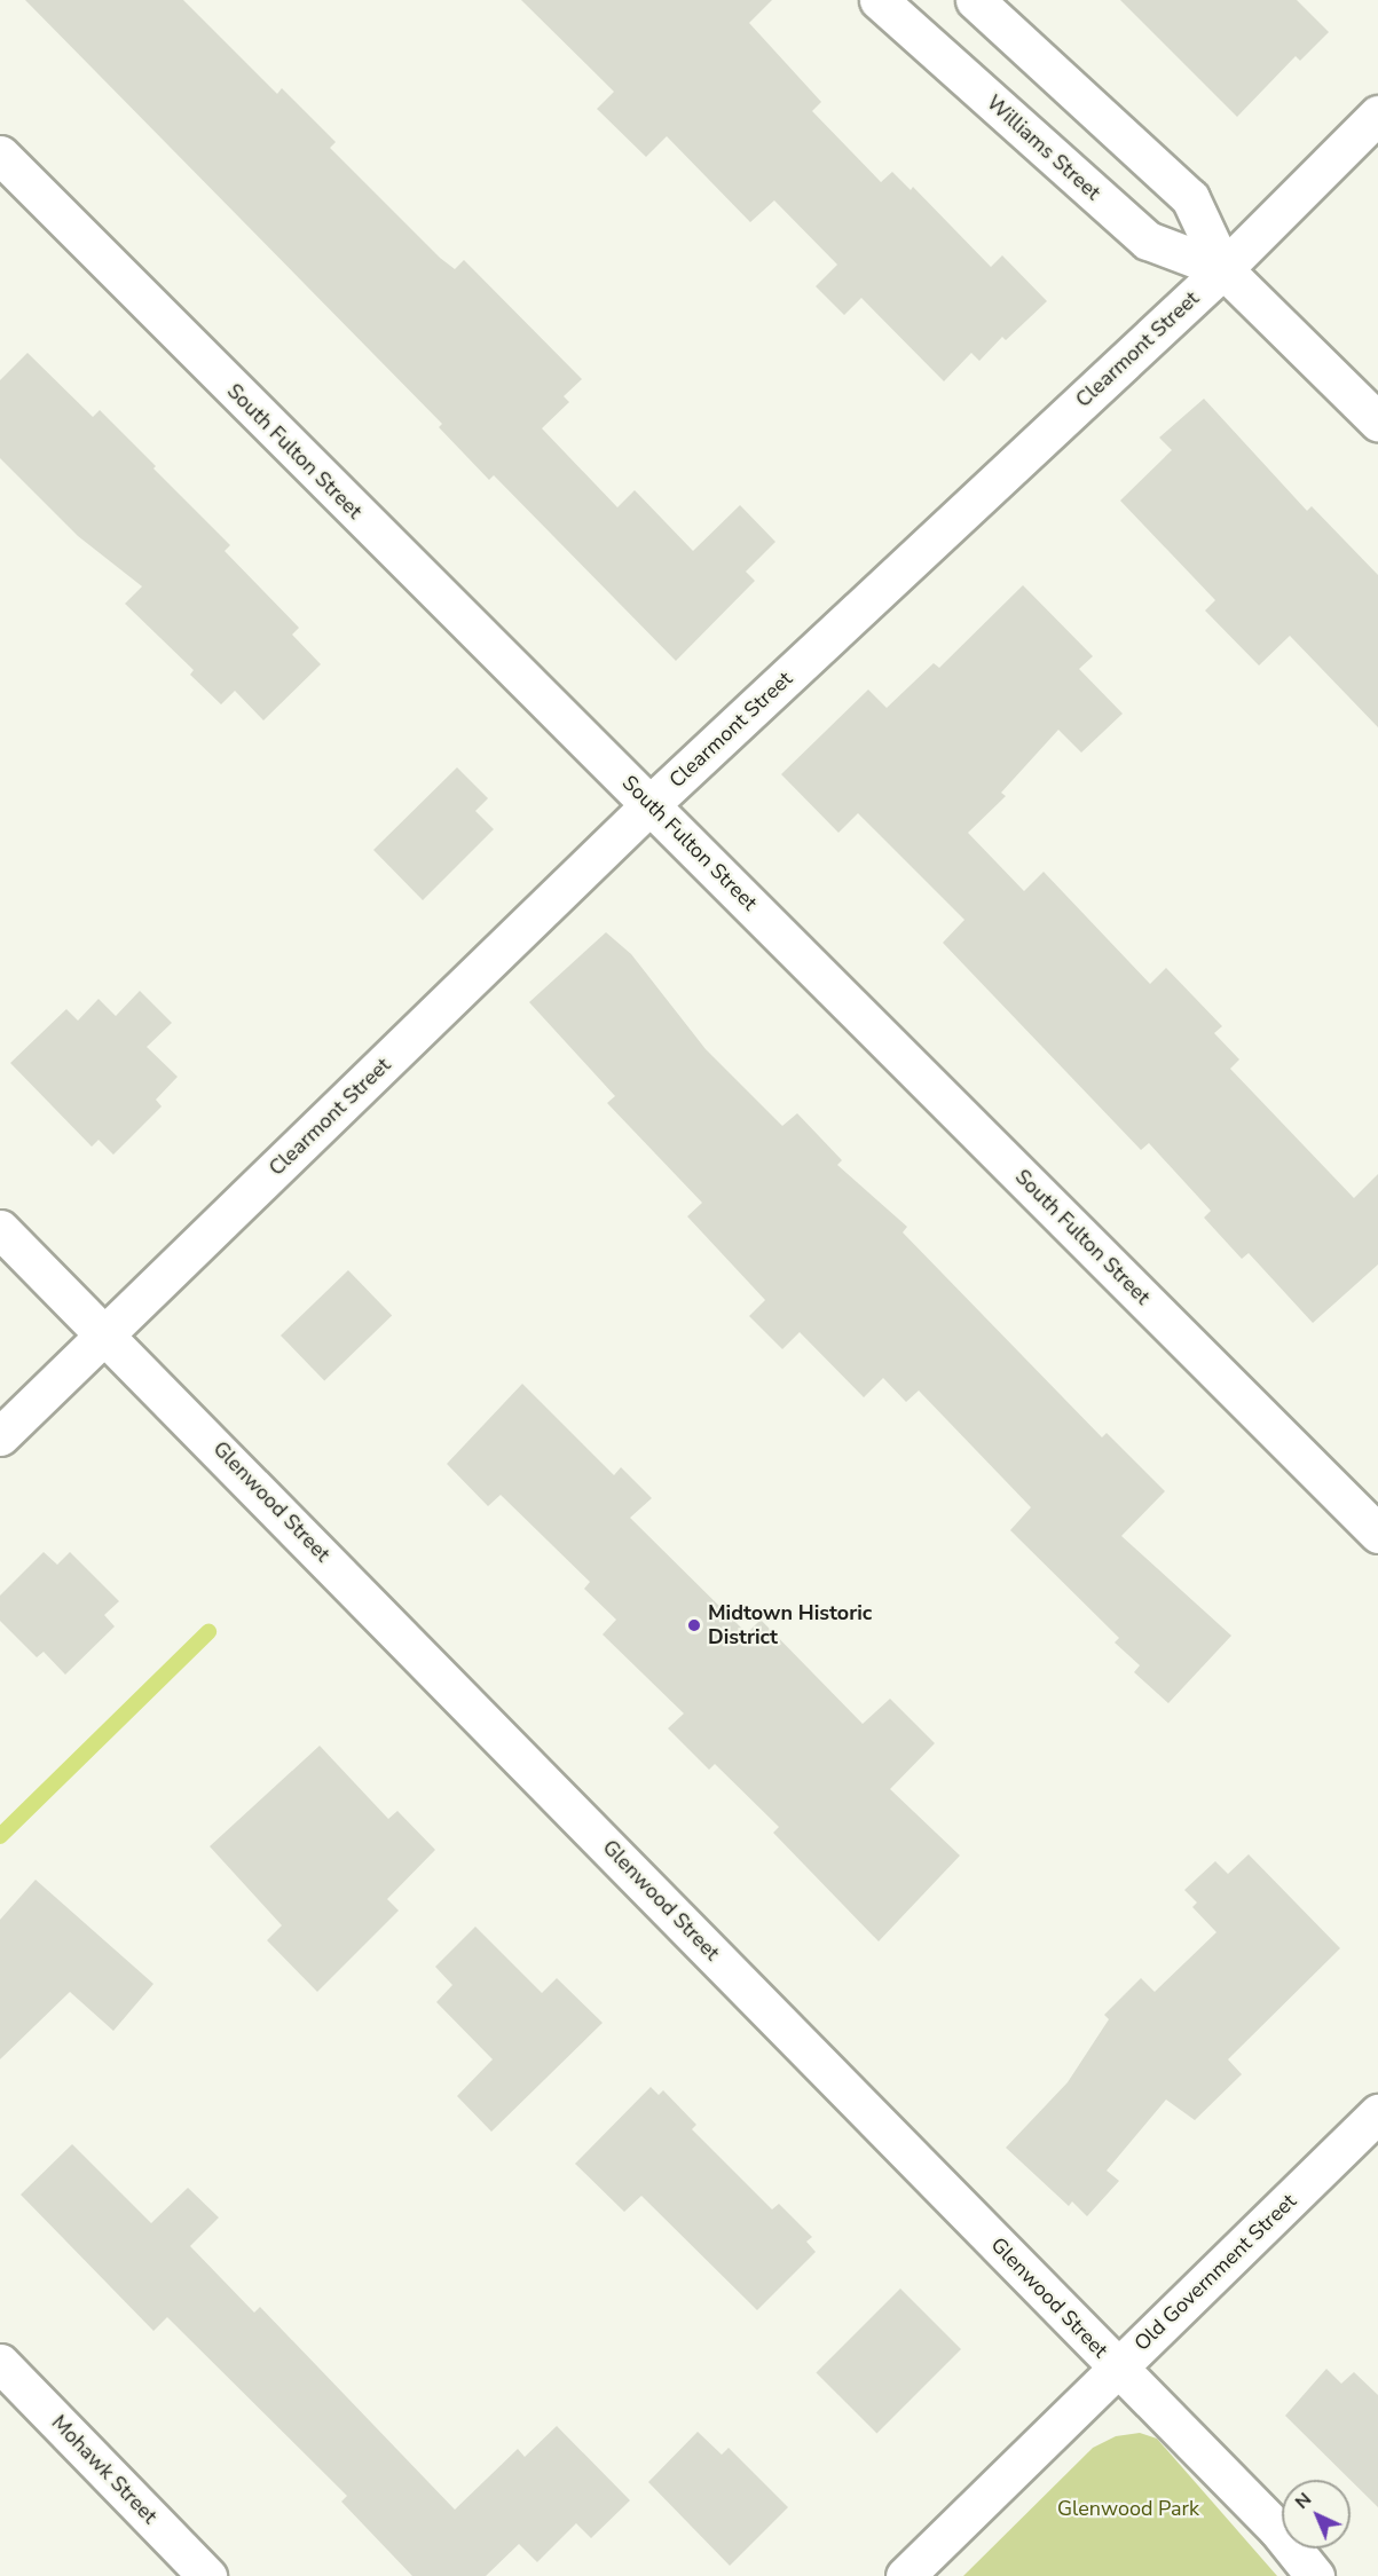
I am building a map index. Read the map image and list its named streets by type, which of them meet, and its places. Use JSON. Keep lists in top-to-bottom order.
{
  "streets": {
    "street": [
      "Williams Street",
      "Clearmont Street",
      "South Fulton Street",
      "Glenwood Street",
      "Old Government Street",
      "Mohawk Street"
    ]
  },
  "crossings": [
    ["Williams Street", "Clearmont Street"],
    ["Clearmont Street", "South Fulton Street"],
    ["Clearmont Street", "Glenwood Street"],
    ["Glenwood Street", "Old Government Street"]
  ],
  "parks": ["Glenwood Park"],
  "places": ["Midtown Historic District"],
  "north": "top left"
}
